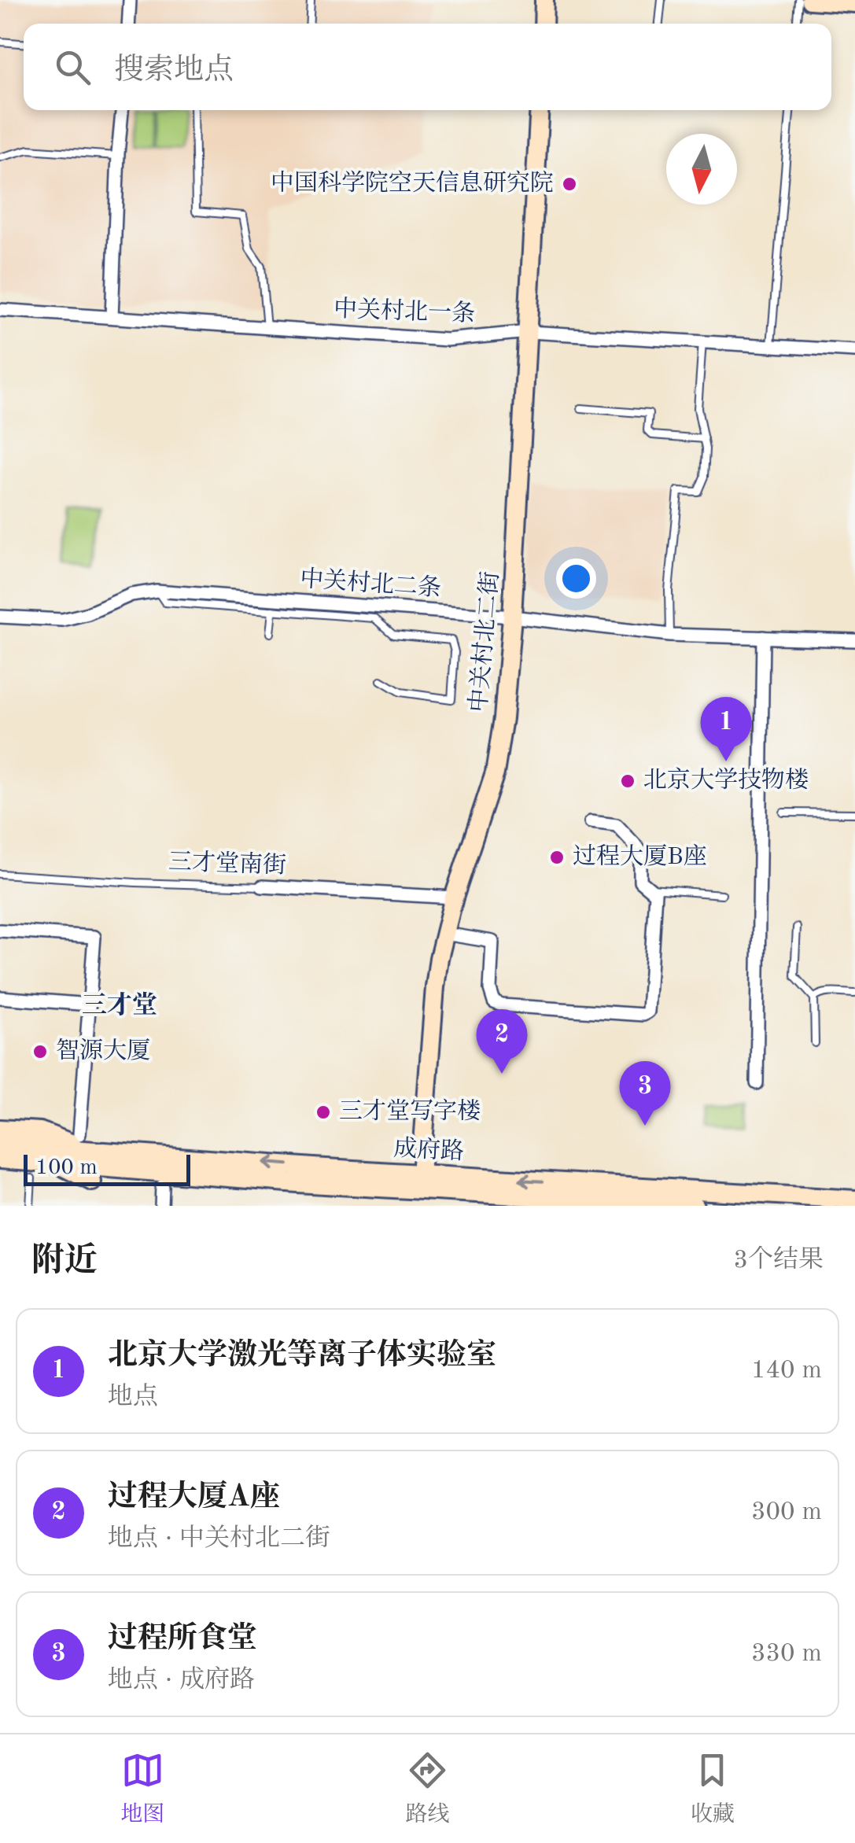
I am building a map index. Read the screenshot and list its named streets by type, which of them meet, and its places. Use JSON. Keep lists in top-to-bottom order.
{
  "streets": {
    "main road": ["中关村北二街", "成府路"],
    "street": ["中关村北一条", "中关村北二条", "三才堂南街"]
  },
  "crossings": [
    ["中关村北一条", "中关村北二街"],
    ["中关村北二条", "中关村北二街"],
    ["中关村北二街", "三才堂南街"],
    ["中关村北二街", "成府路"]
  ],
  "districts": ["三才堂"],
  "places": [
    "中国科学院空天信息研究院",
    "北京大学技物楼",
    "过程大厦B座",
    "智源大厦",
    "三才堂写字楼"
  ],
  "scale_bar": "100 m",
  "north": "bottom",
  "page": {
    "search": "搜索地点",
    "pins": ["1", "2", "3"],
    "scale": "100 m",
    "heading": ["附近", "3个结果"],
    "list": [
      {
        "mark": "1",
        "name": "北京大学激光等离子体实验室",
        "note": "地点",
        "value": "140 m"
      },
      {
        "mark": "2",
        "name": "过程大厦A座",
        "note": "地点 · 中关村北二街",
        "value": "300 m"
      },
      {
        "mark": "3",
        "name": "过程所食堂",
        "note": "地点 · 成府路",
        "value": "330 m"
      }
    ],
    "nav": ["地图", "路线", "收藏"]
  }
}
